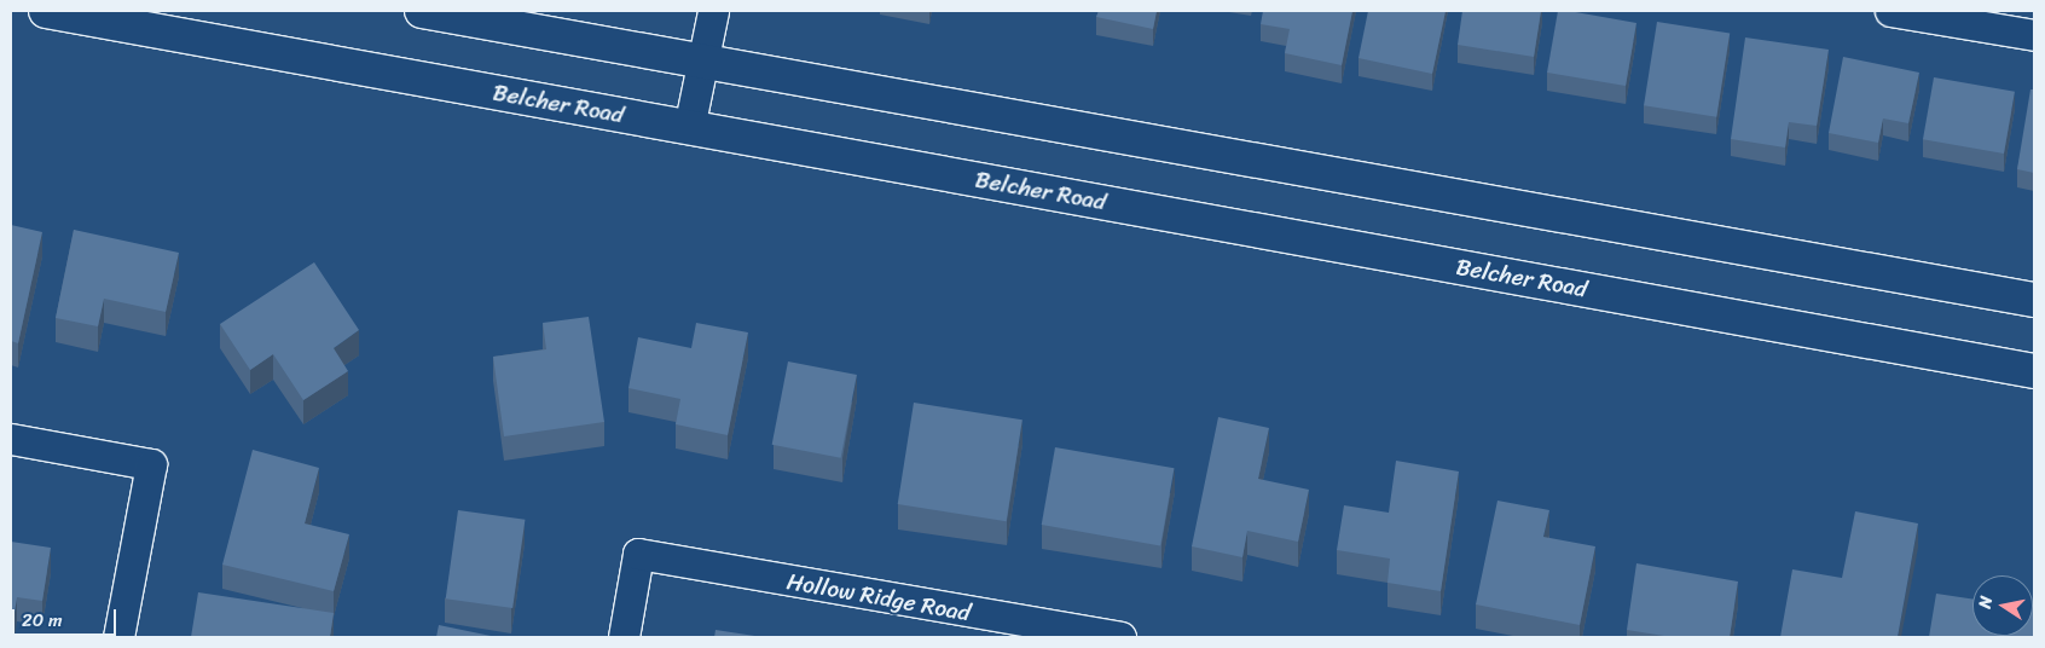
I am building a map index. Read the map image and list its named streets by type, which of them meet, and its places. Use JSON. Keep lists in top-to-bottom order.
{
  "streets": {
    "main road": ["Belcher Road"],
    "street": ["Hollow Ridge Road"]
  },
  "scale_bar": "20 m",
  "north": "left"
}
